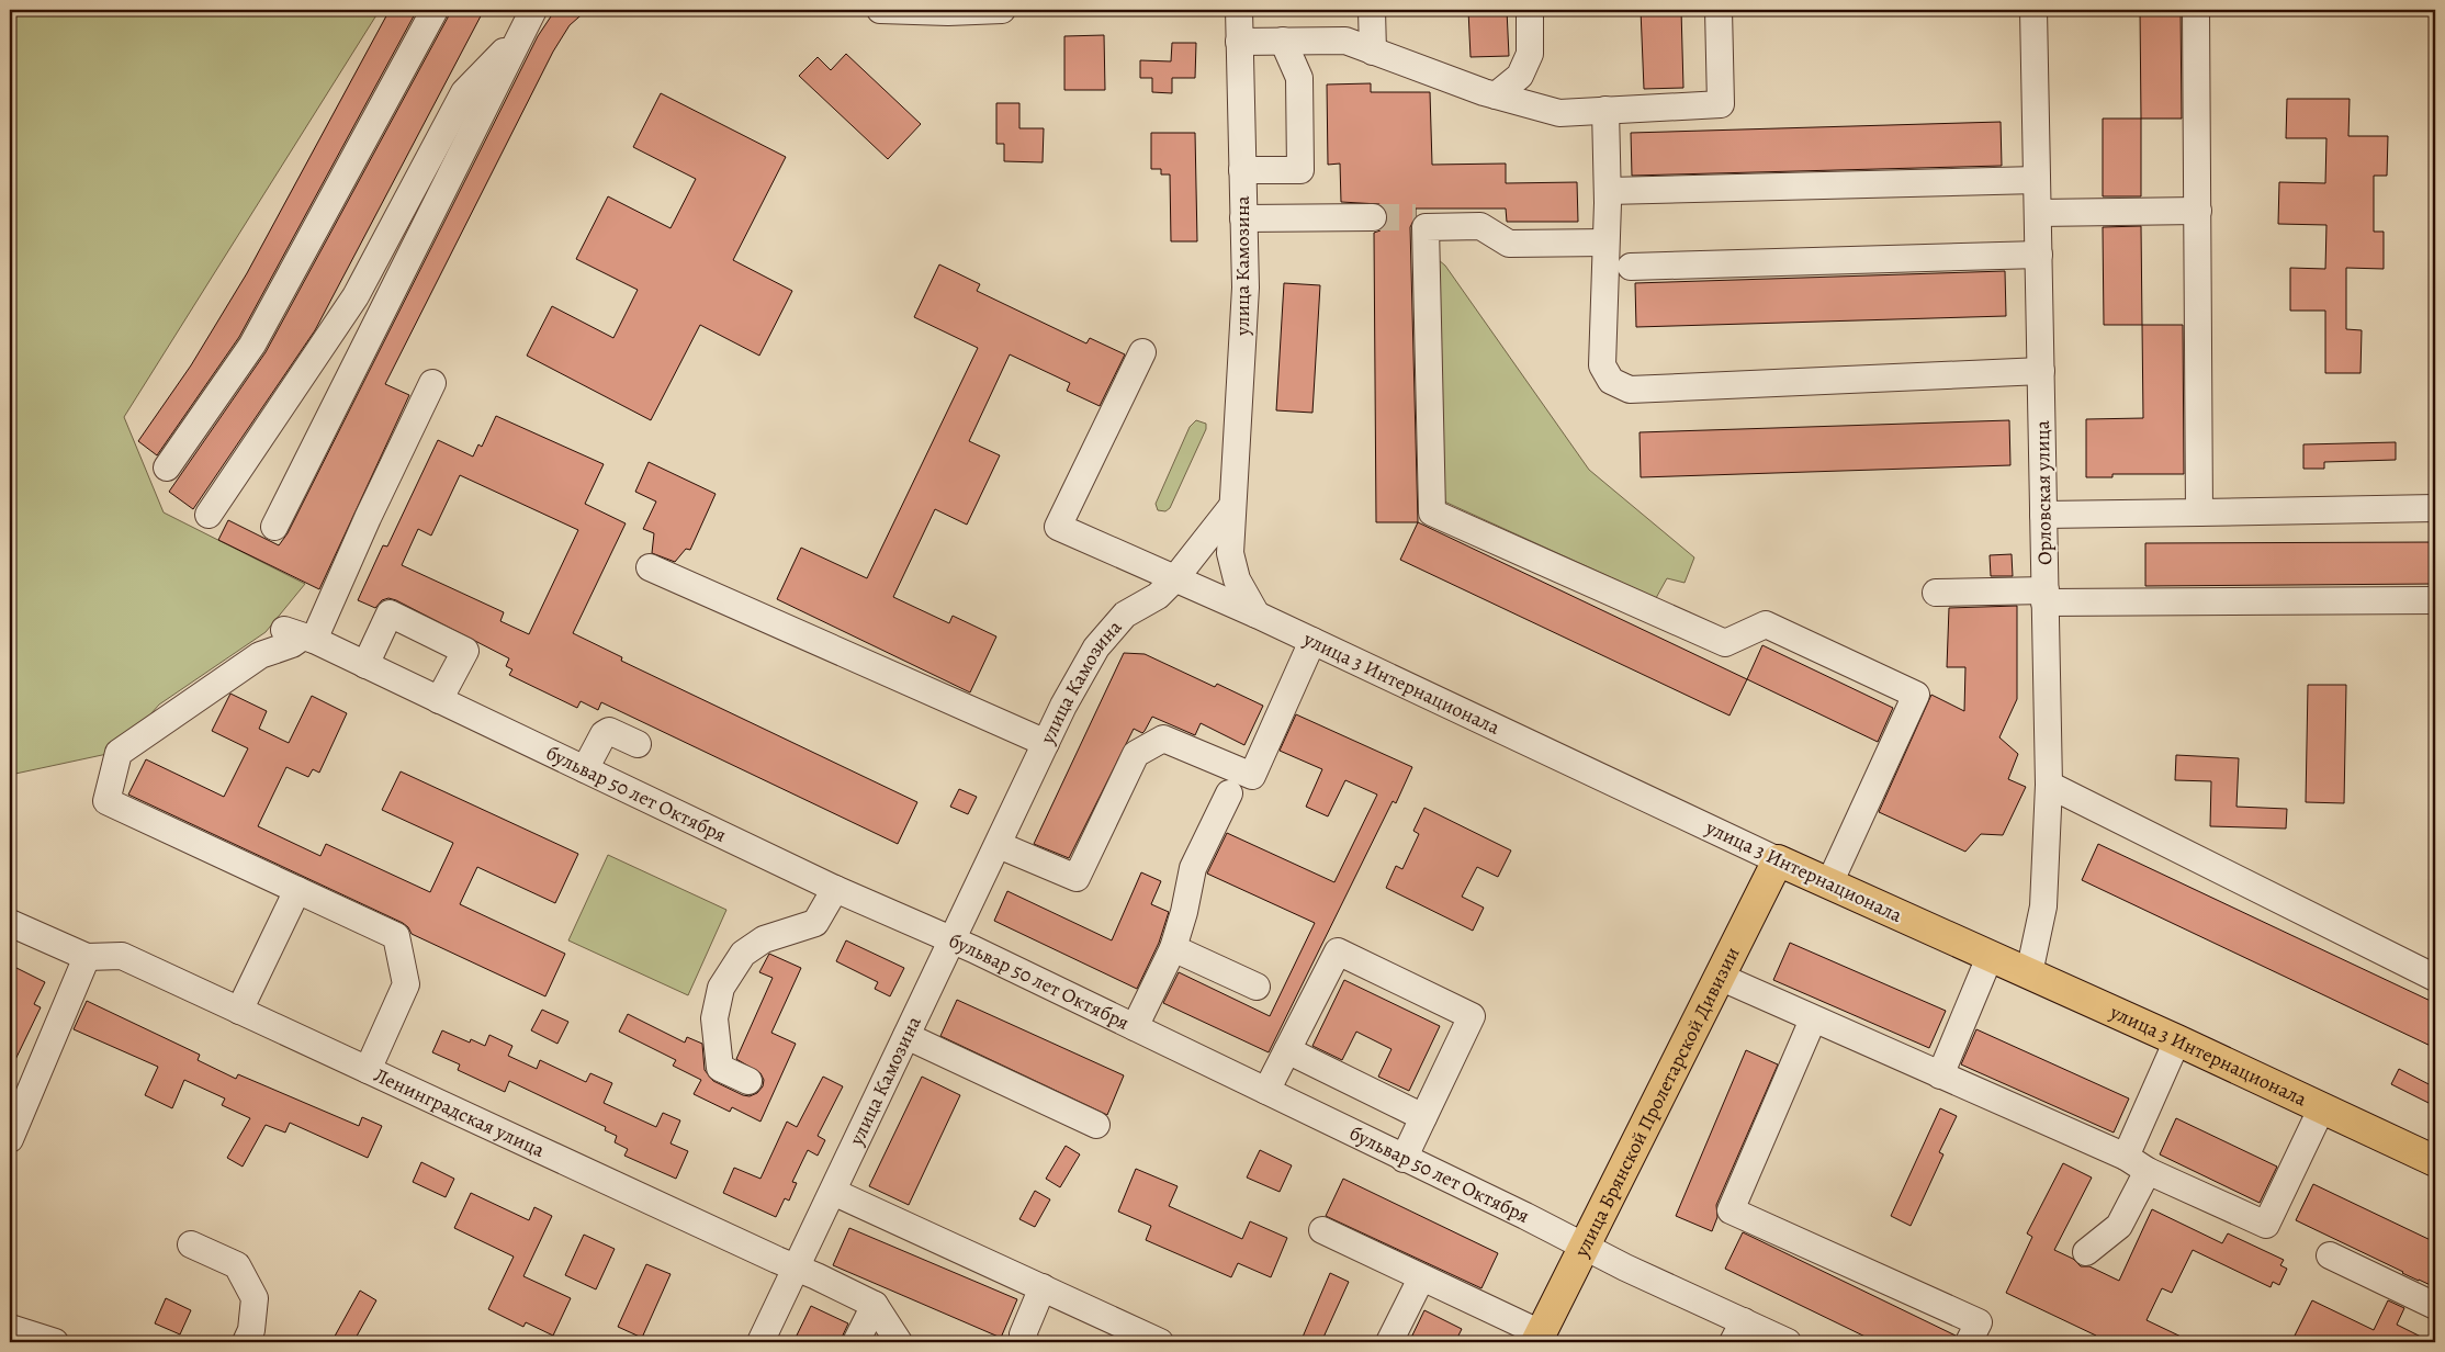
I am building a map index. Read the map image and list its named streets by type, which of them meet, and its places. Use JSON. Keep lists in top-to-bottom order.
{
  "streets": {
    "main road": ["улица 3 Интернационала", "улица Брянской Пролетарской Дивизии"],
    "street": [
      "улица Камозина",
      "Орловская улица",
      "бульвар 50 лет Октября",
      "Ленинградская улица"
    ]
  },
  "crossings": [
    ["улица Камозина", "улица 3 Интернационала"],
    ["улица Камозина", "бульвар 50 лет Октября"],
    ["улица Камозина", "Ленинградская улица"],
    ["Орловская улица", "улица 3 Интернационала"],
    ["улица 3 Интернационала", "улица Брянской Пролетарской Дивизии"],
    ["бульвар 50 лет Октября", "улица Брянской Пролетарской Дивизии"]
  ]
}
